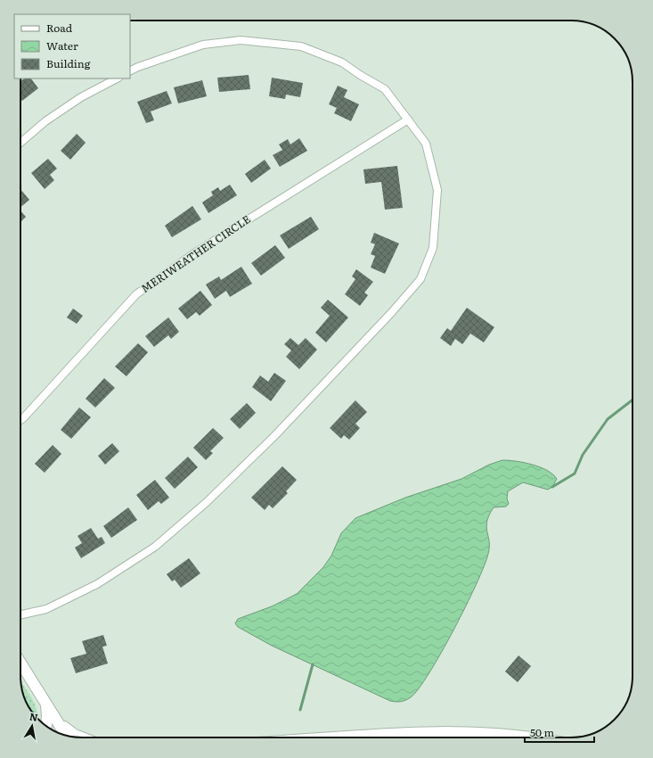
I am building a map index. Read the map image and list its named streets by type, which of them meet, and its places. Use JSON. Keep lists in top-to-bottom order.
{
  "streets": {
    "street": ["MERIWEATHER CIRCLE"]
  },
  "legend": ["Road", "Water", "Building"],
  "scale_bar": "50 m",
  "north": "top"
}
